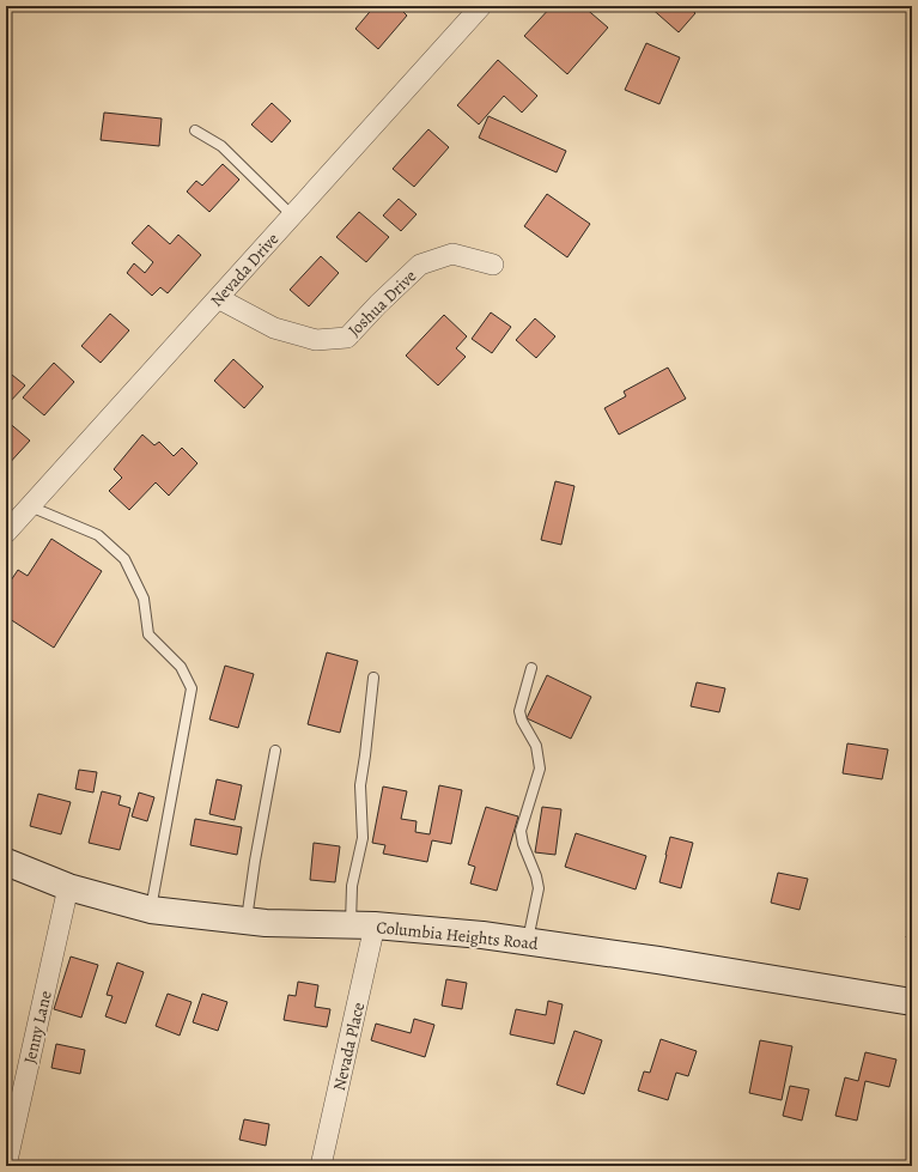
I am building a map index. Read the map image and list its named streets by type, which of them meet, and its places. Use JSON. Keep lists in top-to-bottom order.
{
  "streets": {
    "street": [
      "Nevada Drive",
      "Joshua Drive",
      "Columbia Heights Road",
      "Jenny Lane",
      "Nevada Place"
    ]
  },
  "crossings": [
    ["Nevada Drive", "Joshua Drive"],
    ["Columbia Heights Road", "Jenny Lane"],
    ["Columbia Heights Road", "Nevada Place"]
  ]
}
